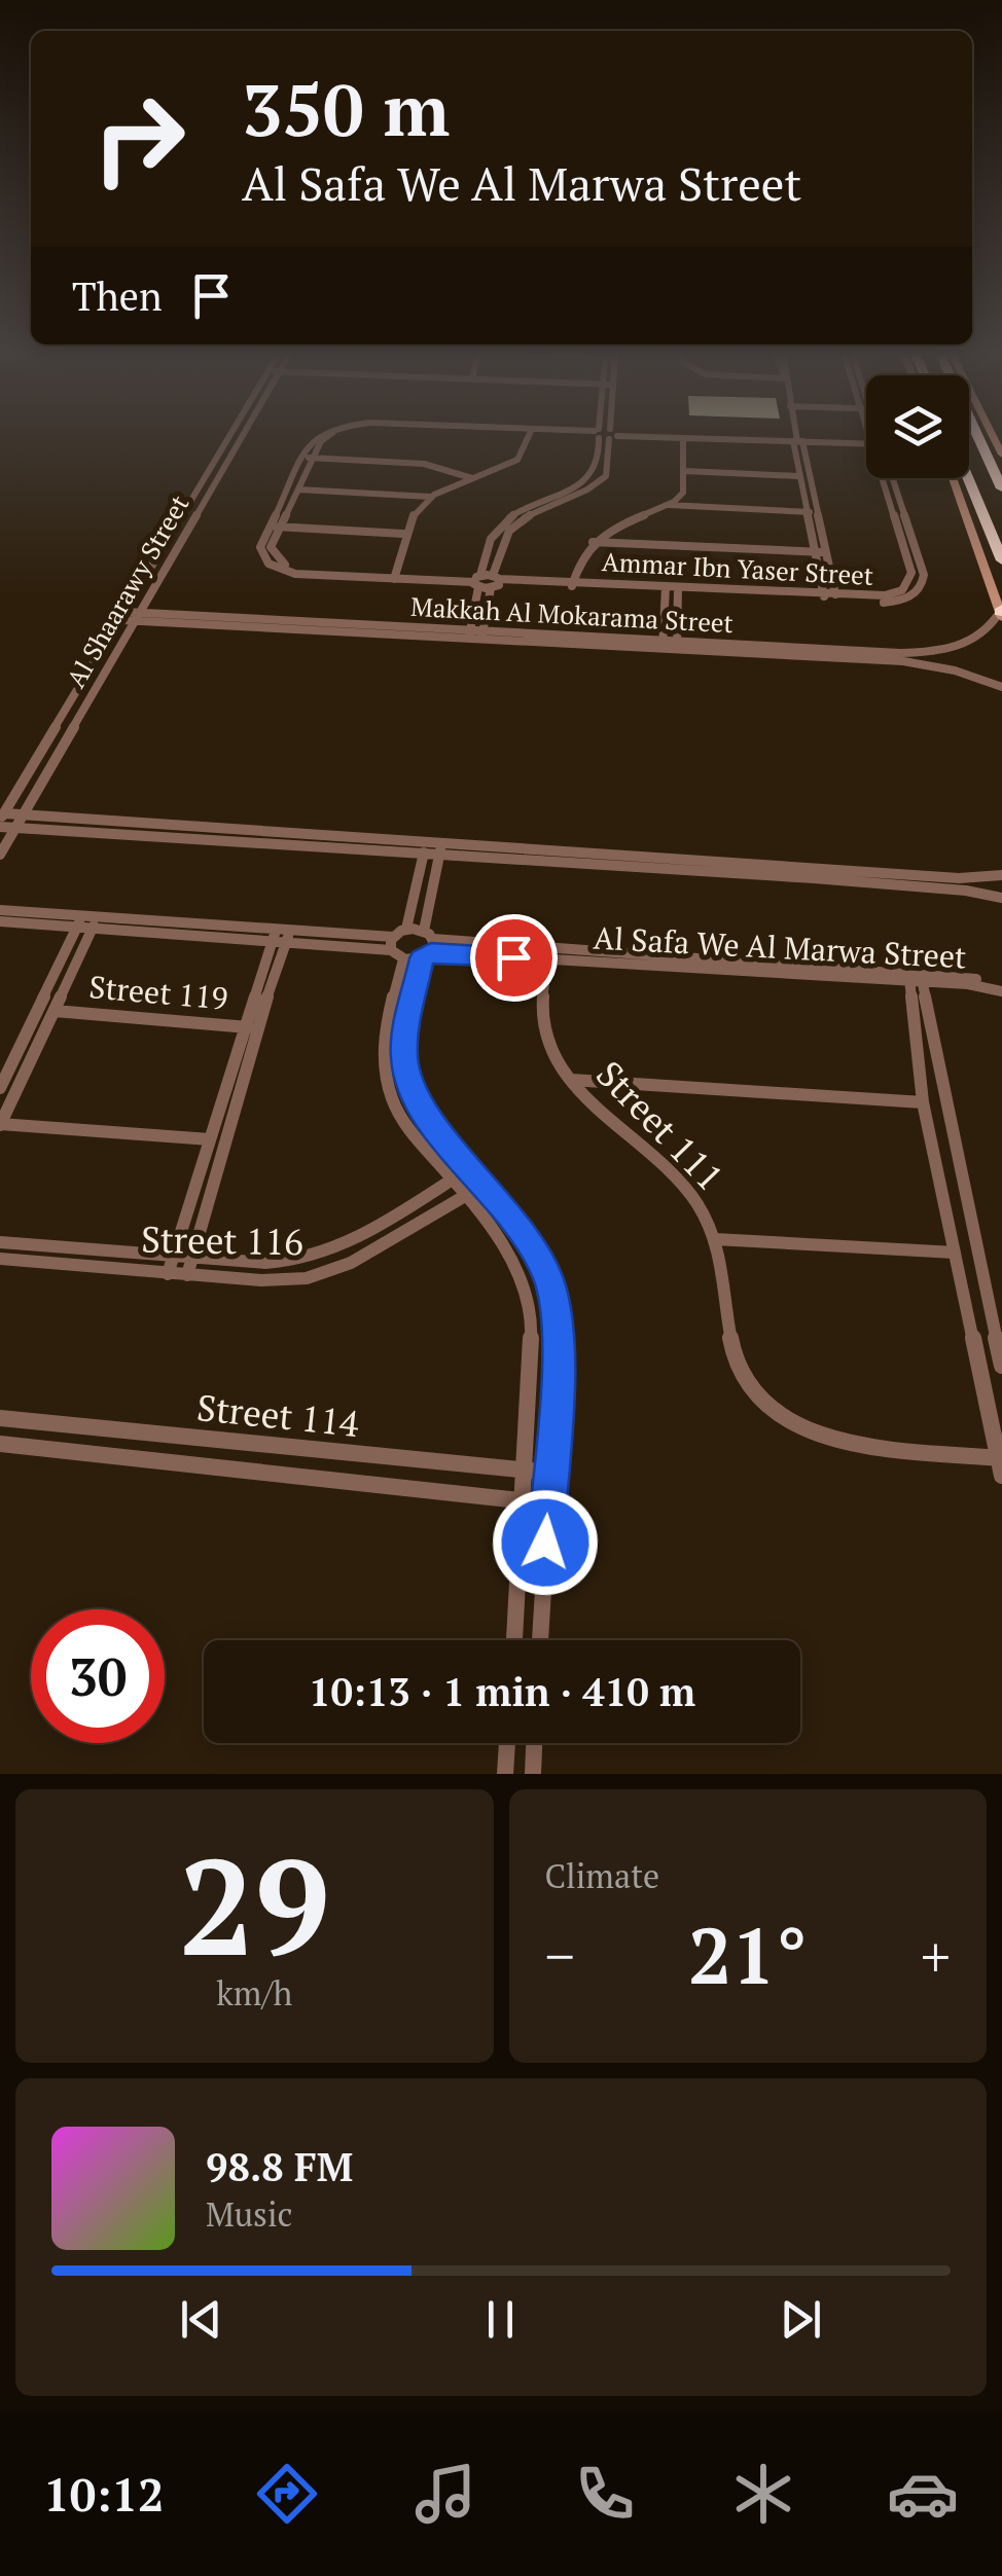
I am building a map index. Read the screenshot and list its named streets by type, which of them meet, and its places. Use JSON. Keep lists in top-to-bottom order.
{
  "streets": {
    "street": [
      "Ammar Ibn Yaser Street",
      "Al Shaarawy Street",
      "Makkah Al Mokarama Street",
      "Al Safa We Al Marwa Street",
      "Street 119",
      "Street 111",
      "Street 116",
      "Street 114"
    ]
  },
  "crossings": [
    ["Al Shaarawy Street", "Makkah Al Mokarama Street"],
    ["Al Safa We Al Marwa Street", "Street 111"]
  ],
  "page": {
    "turn": ["350 m", "Al Safa We Al Marwa Street"],
    "then": "Then",
    "limit": "30",
    "trip": "10:13 · 1 min · 410 m",
    "tile": [
      ["29", "km/h"],
      "Climate"
    ],
    "heat": ["−", "21°", "+"],
    "song": ["98.8 FM", "Music"],
    "tabs": "10:12"
  }
}
